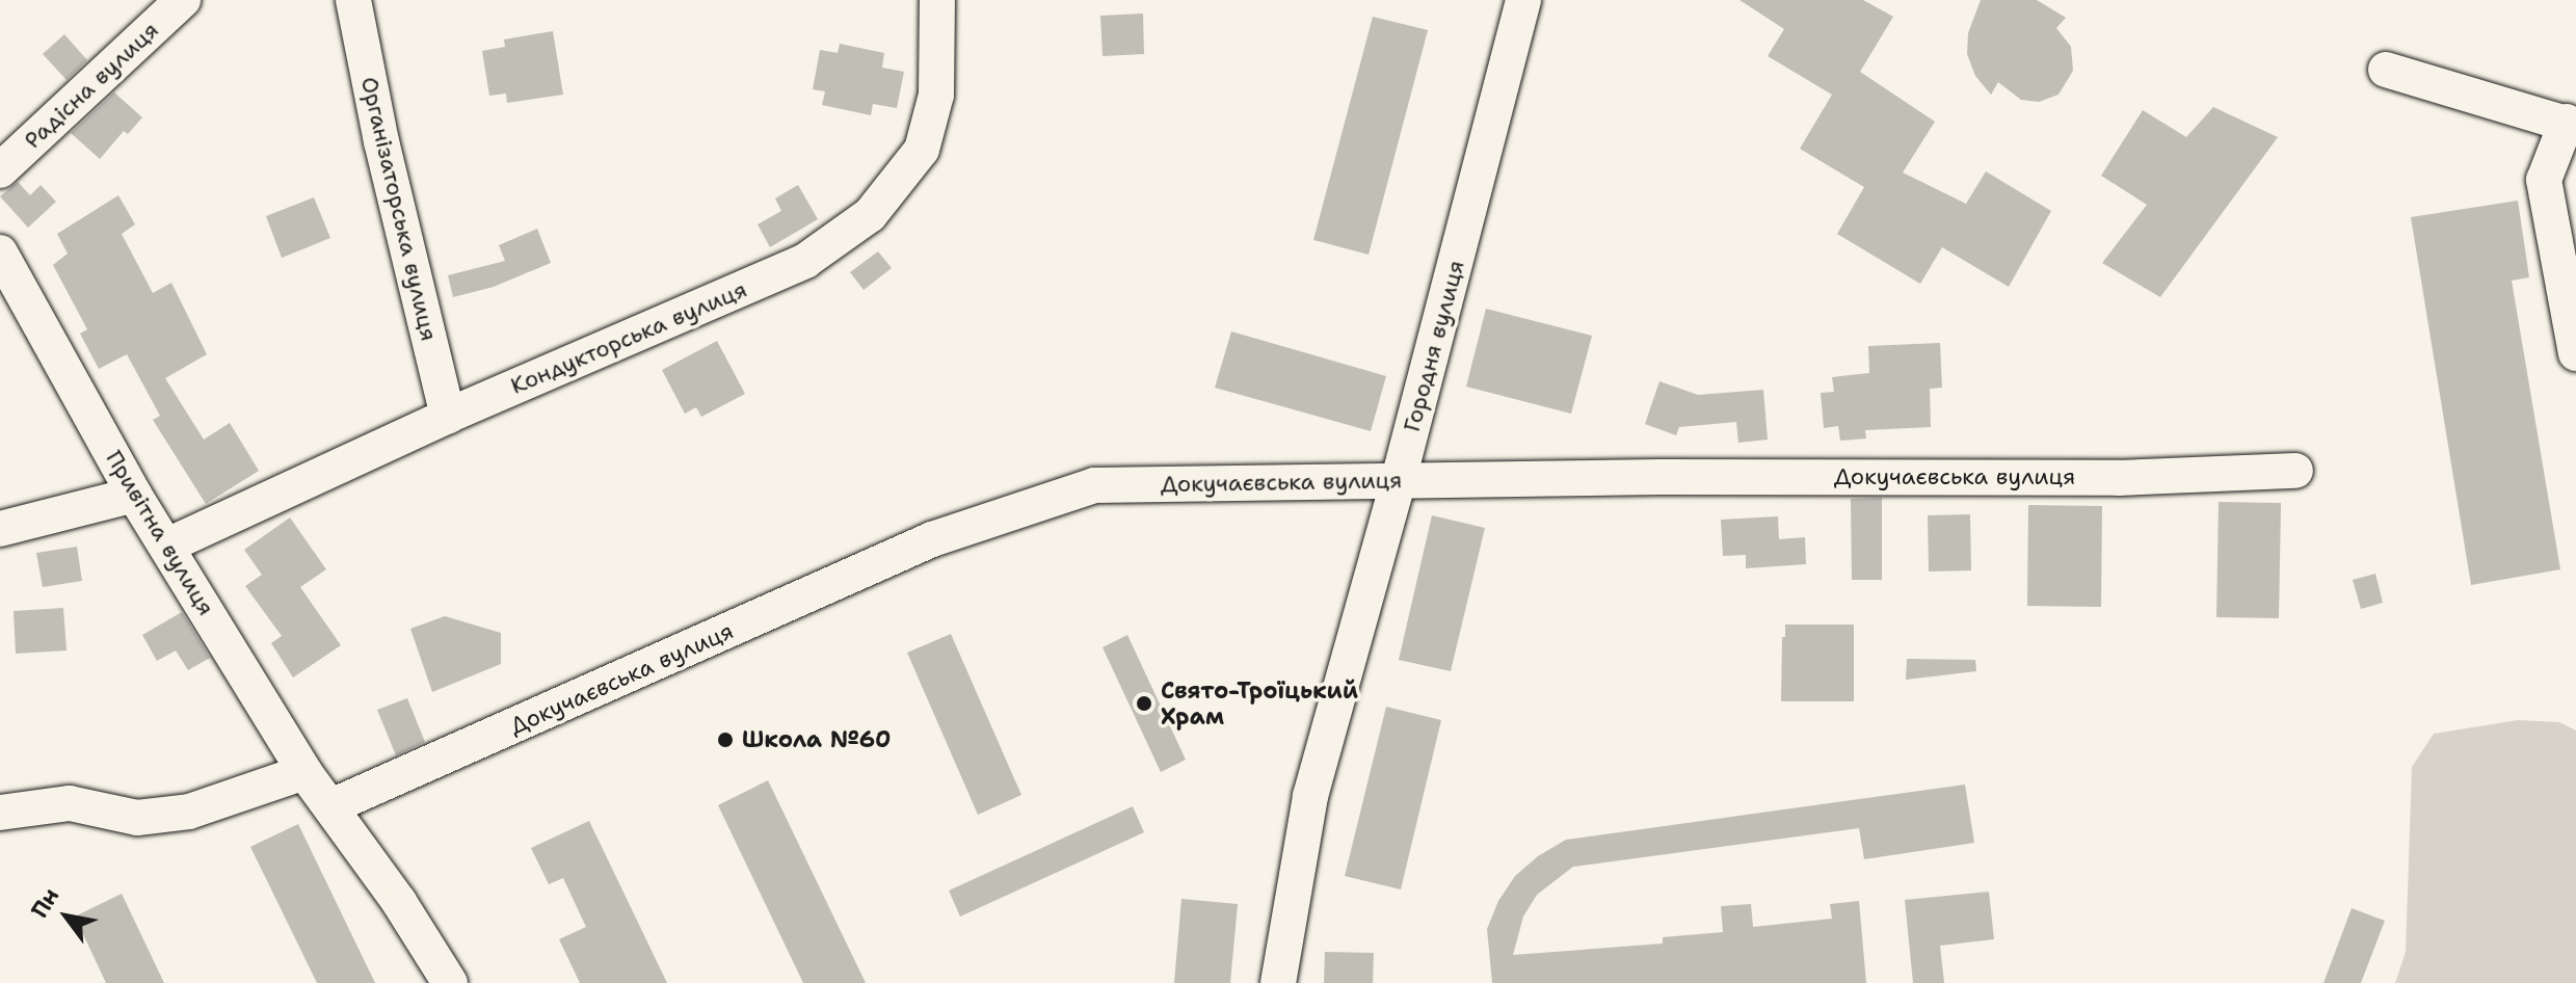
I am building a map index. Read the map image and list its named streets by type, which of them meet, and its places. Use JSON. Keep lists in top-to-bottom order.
{
  "streets": {
    "street": [
      "Радісна вулиця",
      "Організаторська вулиця",
      "Кондукторська вулиця",
      "Городня вулиця",
      "Докучаєвська вулиця",
      "Привітна вулиця"
    ]
  },
  "crossings": [
    ["Організаторська вулиця", "Кондукторська вулиця"],
    ["Кондукторська вулиця", "Привітна вулиця"],
    ["Городня вулиця", "Докучаєвська вулиця"],
    ["Докучаєвська вулиця", "Привітна вулиця"]
  ],
  "places": ["Свято-Троїцький Храм", "Школа №60"],
  "north": "top left"
}
